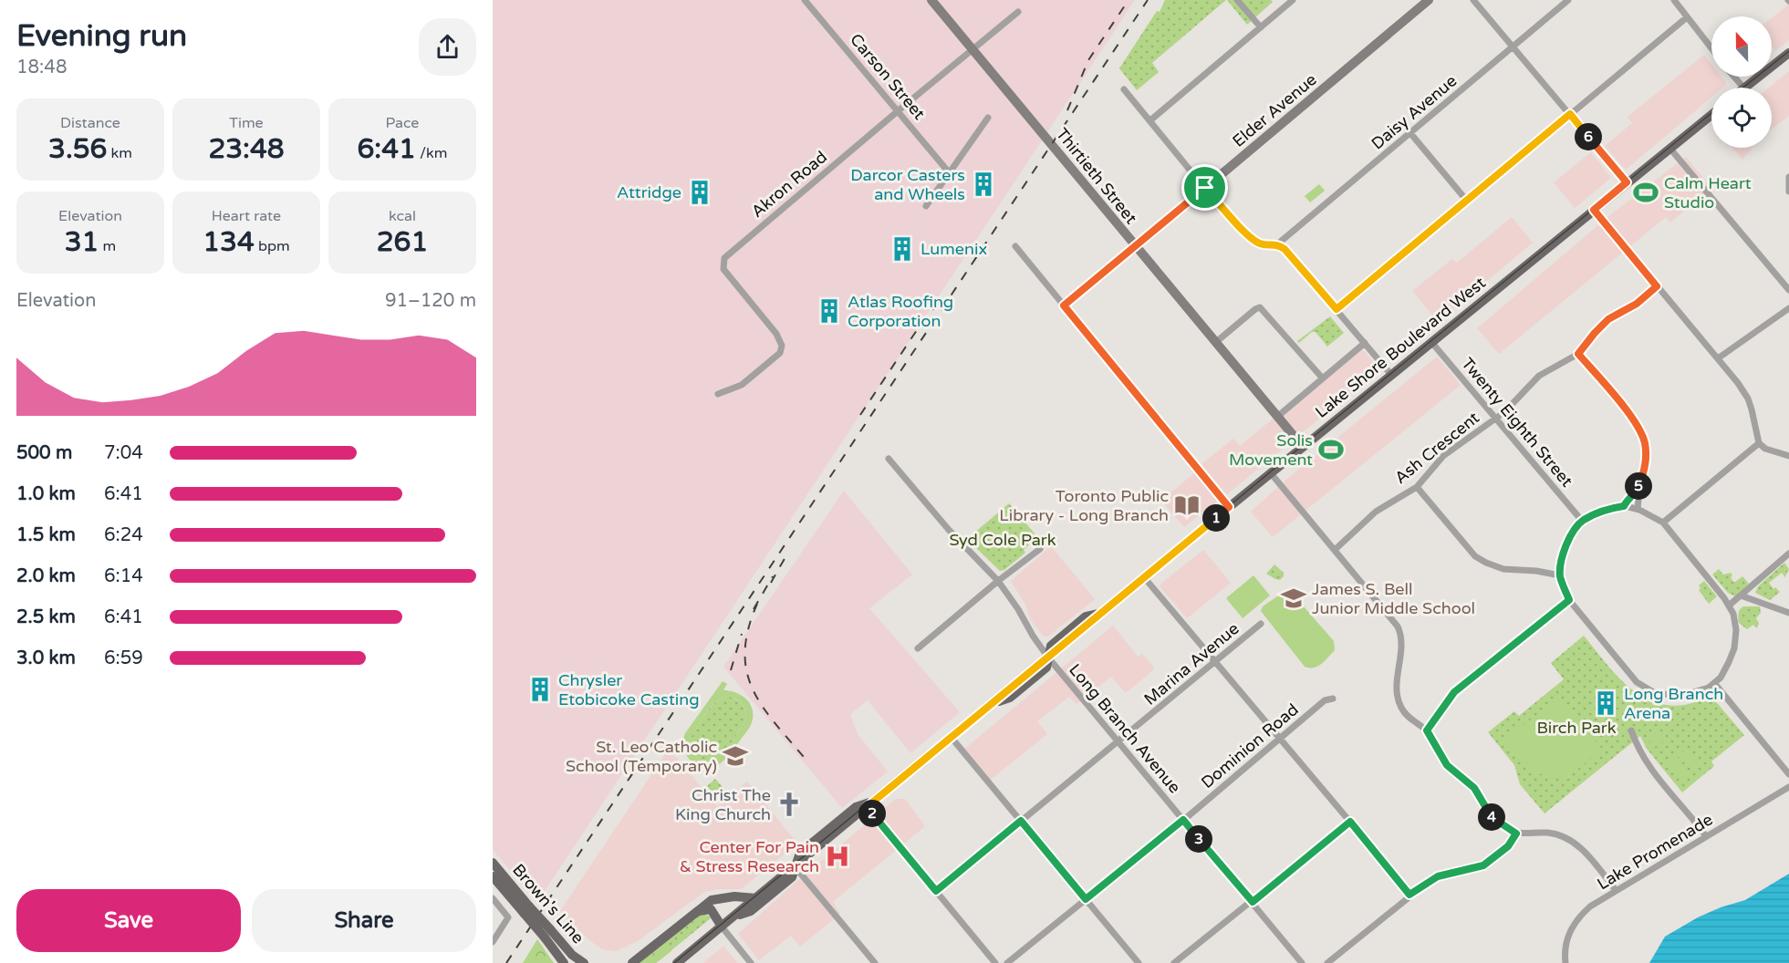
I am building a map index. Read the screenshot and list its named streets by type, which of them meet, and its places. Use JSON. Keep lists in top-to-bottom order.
{
  "streets": {
    "main road": ["Lake Shore Boulevard West", "Brown's Line"],
    "street": [
      "Carson Street",
      "Elder Avenue",
      "Daisy Avenue",
      "Thirtieth Street",
      "Akron Road",
      "Twenty Eighth Street",
      "Ash Crescent",
      "Marina Avenue",
      "Long Branch Avenue",
      "Dominion Road",
      "Lake Promenade"
    ]
  },
  "crossings": [
    ["Carson Street", "Akron Road"],
    ["Elder Avenue", "Thirtieth Street"],
    ["Thirtieth Street", "Akron Road"],
    ["Thirtieth Street", "Lake Shore Boulevard West"],
    ["Lake Shore Boulevard West", "Twenty Eighth Street"],
    ["Lake Shore Boulevard West", "Long Branch Avenue"],
    ["Twenty Eighth Street", "Ash Crescent"],
    ["Marina Avenue", "Long Branch Avenue"],
    ["Long Branch Avenue", "Dominion Road"]
  ],
  "parks": ["Syd Cole Park", "Birch Park"],
  "places": {
    "building": [
      "Darcor Casters and Wheels",
      "Attridge",
      "Lumenix",
      "Atlas Roofing Corporation",
      "Chrysler Etobicoke Casting",
      "Long Branch Arena"
    ],
    "sports": ["Calm Heart Studio", "Solis Movement"],
    "library": ["Toronto Public Library - Long Branch"],
    "school or university": ["James S. Bell Junior Middle School", "St. Leo Catholic School (Temporary)"],
    "church": ["Christ The King Church"],
    "hospital": ["Center For Pain & Stress Research"]
  },
  "north": "top",
  "page": {
    "heading": ["Evening run", "18:48"],
    "stats": [
      ["Distance", "3.56 km"],
      ["Time", "23:48"],
      ["Pace", "6:41 /km"],
      ["Elevation", "31 m"],
      ["Heart rate", "134 bpm"],
      ["kcal", "261"]
    ],
    "pins": [
      "6",
      "5",
      "1",
      "2",
      "4",
      "3"
    ],
    "chart": ["Elevation", "91–120 m"],
    "list": [
      {
        "name": "500 m",
        "note": "7:04"
      },
      {
        "name": "1.0 km",
        "note": "6:41"
      },
      {
        "name": "1.5 km",
        "note": "6:24"
      },
      {
        "name": "2.0 km",
        "note": "6:14"
      },
      {
        "name": "2.5 km",
        "note": "6:41"
      },
      {
        "name": "3.0 km",
        "note": "6:59"
      }
    ],
    "buttons": ["Save", "Share"]
  }
}
